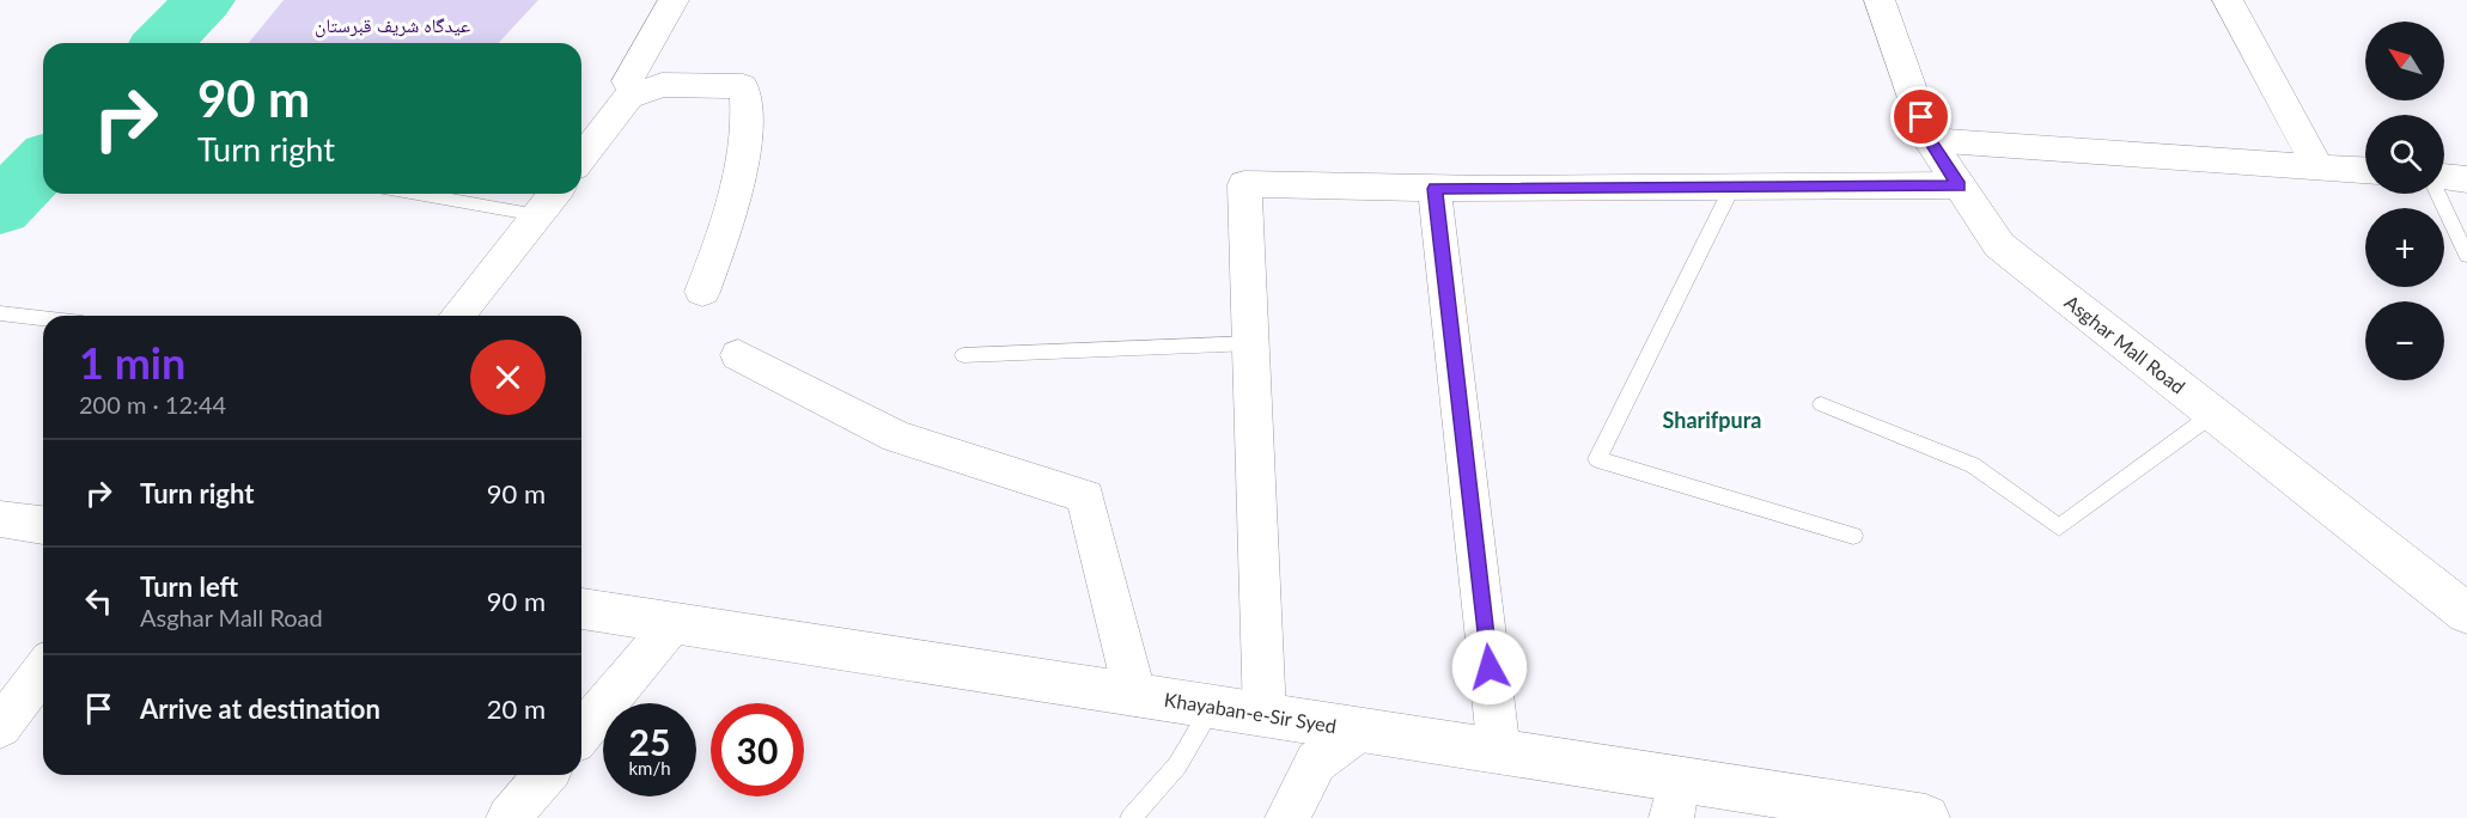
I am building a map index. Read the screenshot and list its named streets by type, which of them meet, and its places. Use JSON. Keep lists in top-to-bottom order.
{
  "streets": {
    "main road": ["Asghar Mall Road", "Khayaban-e-Sir Syed"]
  },
  "districts": ["Sharifpura"],
  "parks": ["عیدگاہ شریف قبرستان"],
  "north": "top left",
  "page": {
    "map_buttons": ["+", "−"],
    "turn": ["90 m", "Turn right"],
    "heading": ["1 min", "200 m · 12:44"],
    "list": [
      {
        "name": "Turn right",
        "value": "90 m"
      },
      {
        "name": "Turn left",
        "note": "Asghar Mall Road",
        "value": "90 m"
      },
      {
        "name": "Arrive at destination",
        "value": "20 m"
      }
    ],
    "speed": "25 km/h",
    "limit": "30"
  }
}
